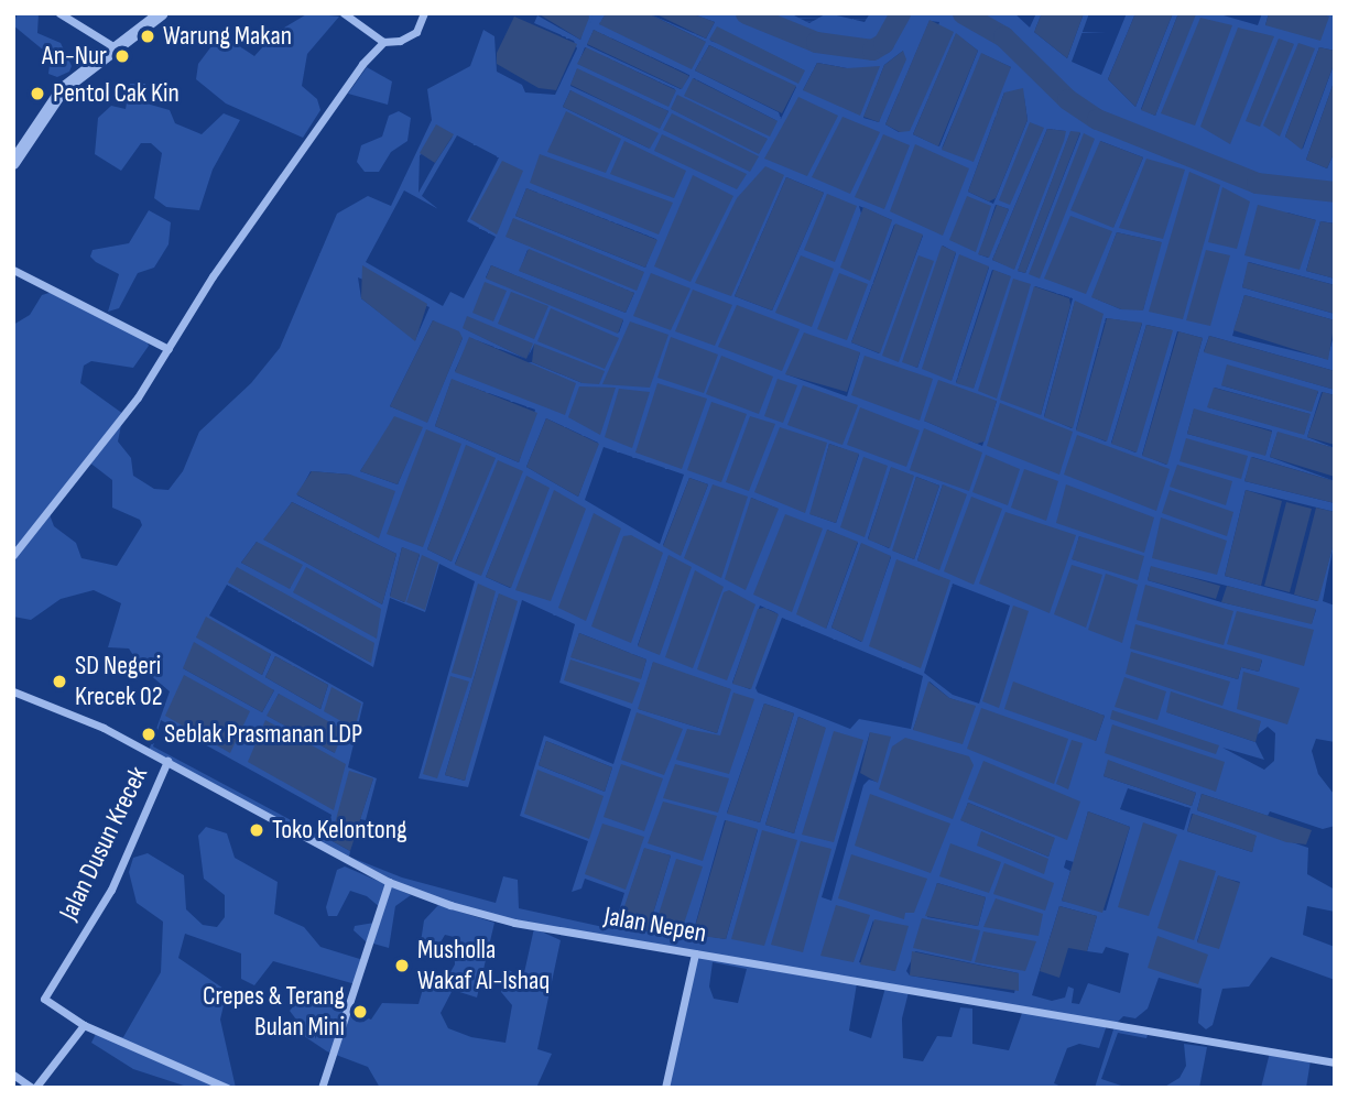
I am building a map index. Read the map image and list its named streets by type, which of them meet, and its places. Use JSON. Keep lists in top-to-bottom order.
{
  "streets": {
    "street": ["Jalan Dusun Krecek", "Jalan Nepen"]
  },
  "crossings": [
    ["Jalan Dusun Krecek", "Jalan Nepen"]
  ],
  "places": [
    "Warung Makan",
    "An-Nur",
    "Pentol Cak Kin",
    "SD Negeri Krecek 02",
    "Seblak Prasmanan LDP",
    "Toko Kelontong",
    "Musholla Wakaf Al-Ishaq",
    "Crepes & Terang Bulan Mini"
  ]
}
